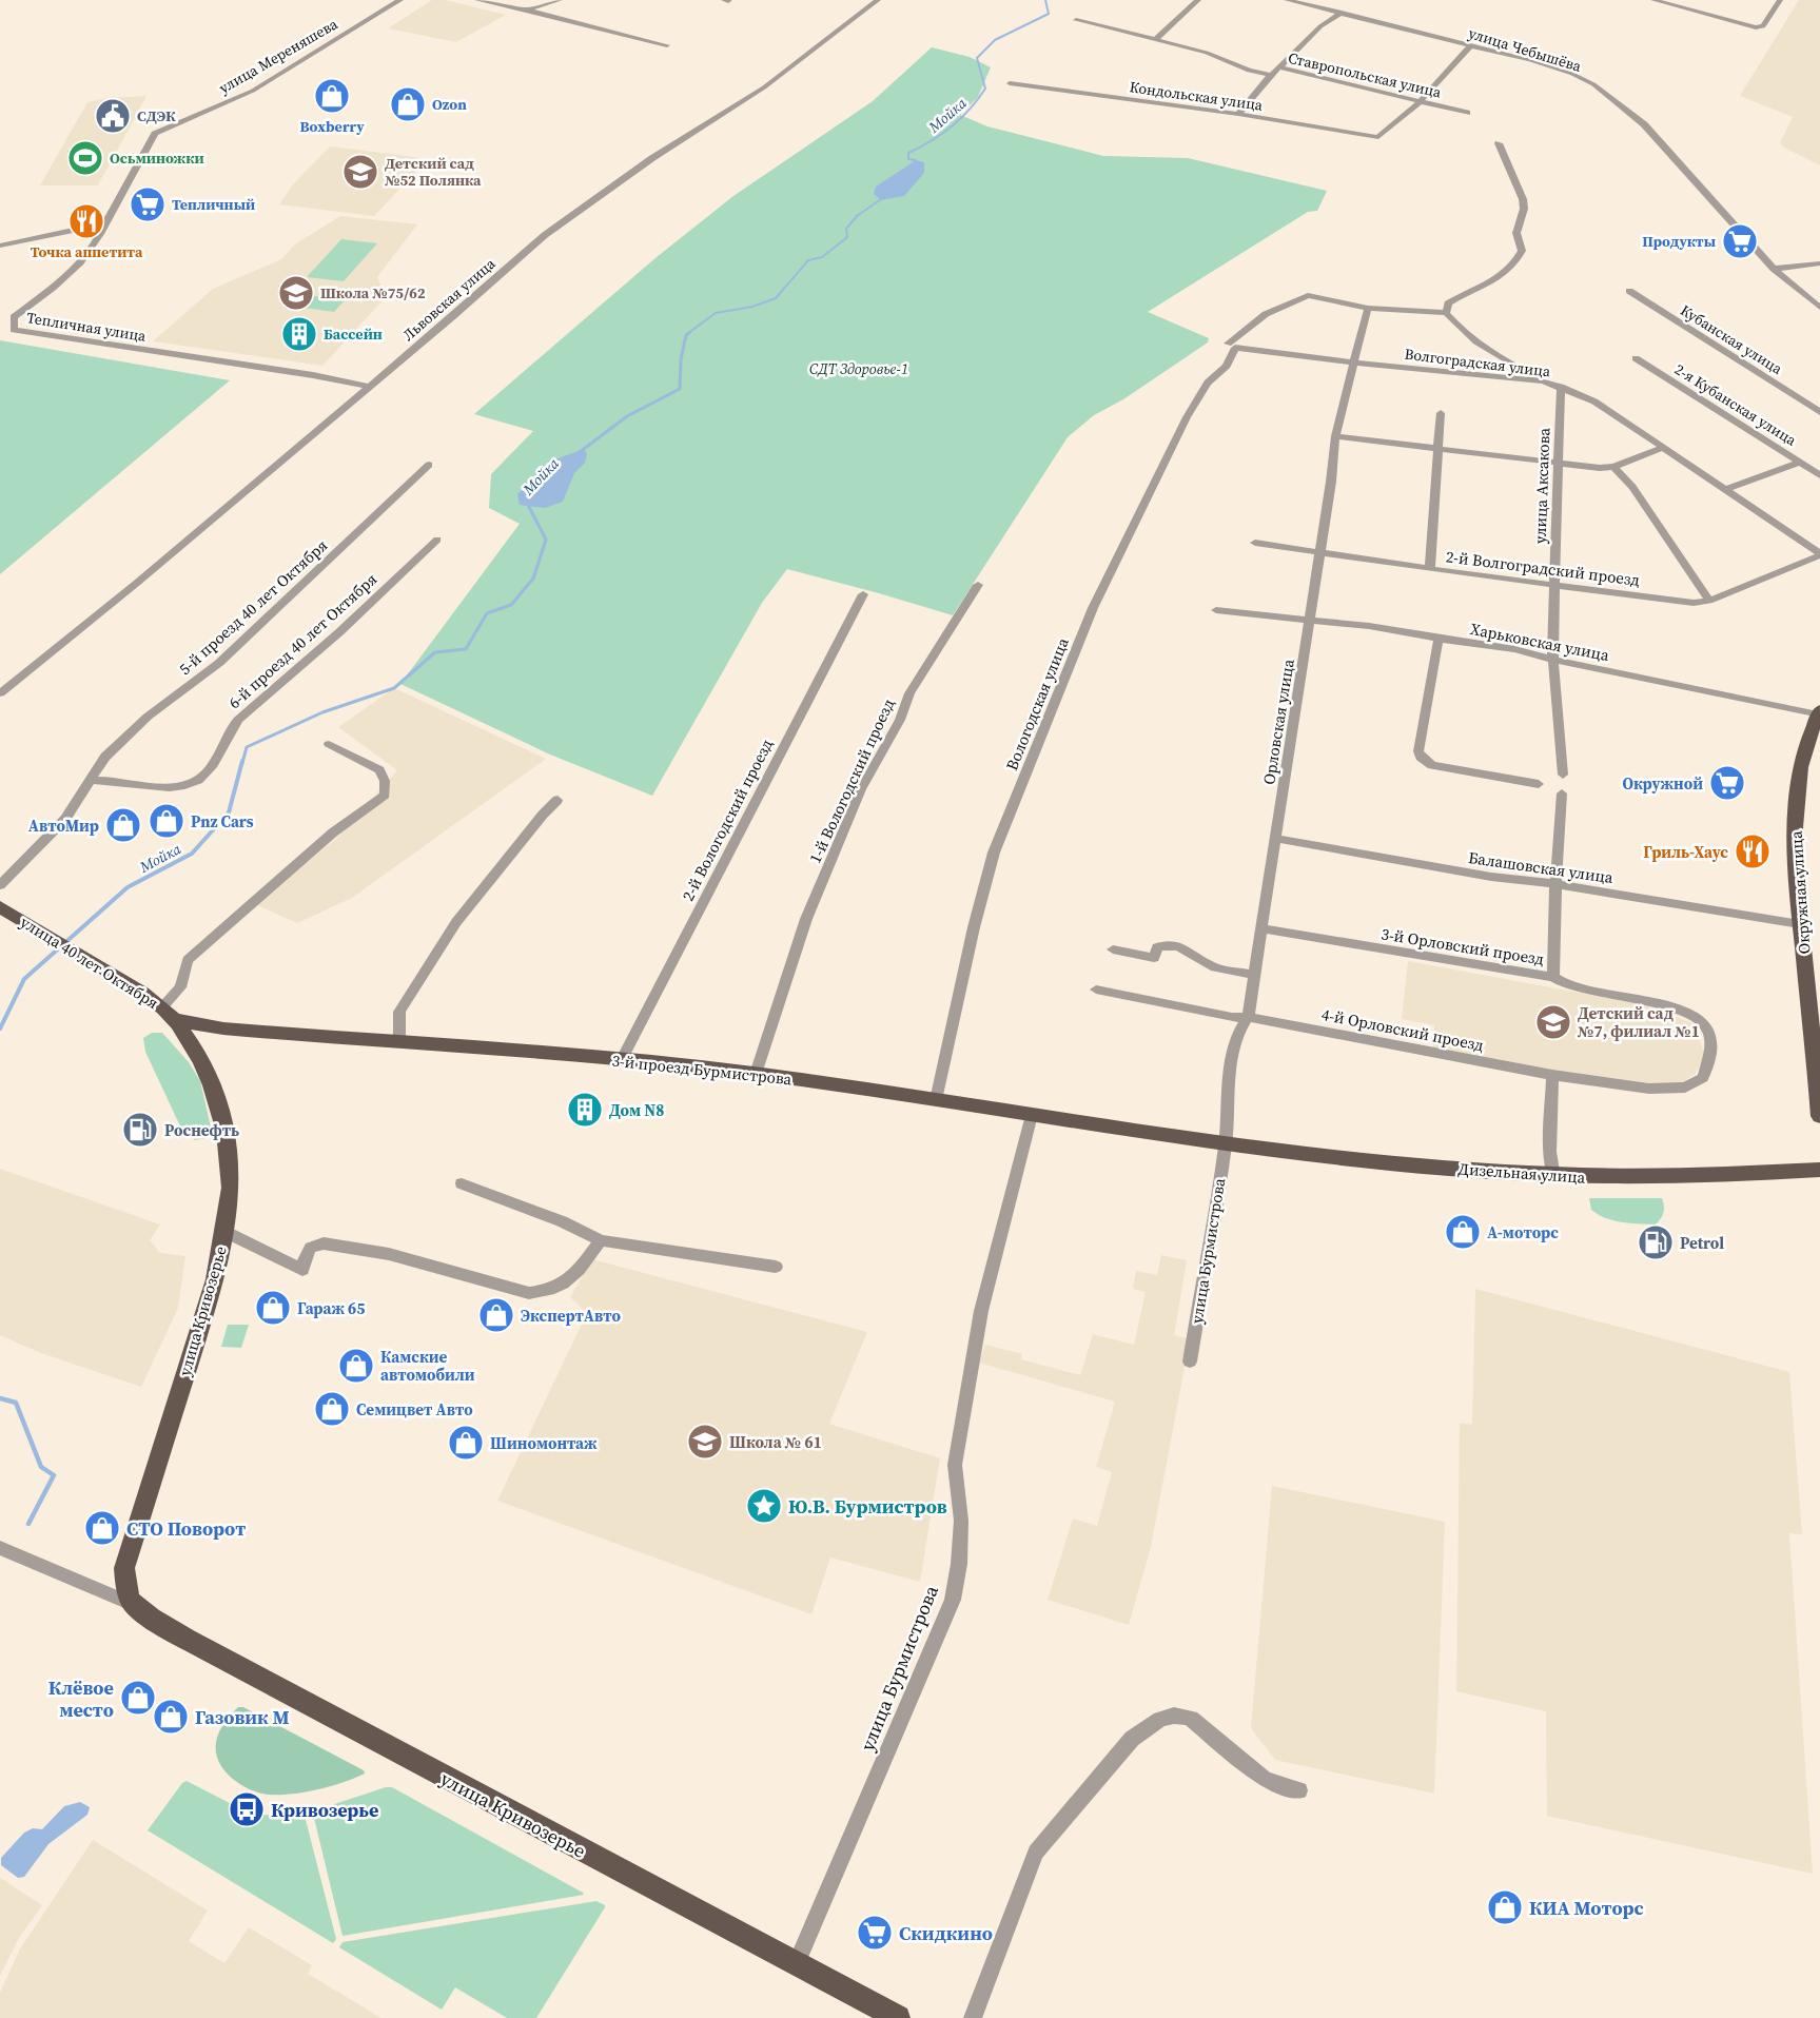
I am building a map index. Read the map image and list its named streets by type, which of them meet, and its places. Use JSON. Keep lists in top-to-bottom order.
{
  "streets": {
    "main road": [
      "Окружная улица",
      "улица 40 лет Октября",
      "3-й проезд Бурмистрова",
      "Дизельная улица",
      "улица Кривозерье"
    ],
    "street": [
      "улица Чебышёва",
      "улица Мереняшева",
      "Ставропольская улица",
      "Кондольская улица",
      "Львовская улица",
      "Тепличная улица",
      "Кубанская улица",
      "Волгоградская улица",
      "2-я Кубанская улица",
      "улица Аксакова",
      "2-й Волгоградский проезд",
      "5-й проезд 40 лет Октября",
      "6-й проезд 40 лет Октября",
      "Харьковская улица",
      "Вологодская улица",
      "Орловская улица",
      "1-й Вологодский проезд",
      "2-й Вологодский проезд",
      "Балашовская улица",
      "3-й Орловский проезд",
      "4-й Орловский проезд",
      "улица Бурмистрова"
    ]
  },
  "crossings": [
    ["улица Мереняшева", "Тепличная улица"],
    ["Ставропольская улица", "Кондольская улица"],
    ["Львовская улица", "Тепличная улица"],
    ["Волгоградская улица", "улица Аксакова"],
    ["Волгоградская улица", "2-й Волгоградский проезд"],
    ["Волгоградская улица", "Вологодская улица"],
    ["Волгоградская улица", "Орловская улица"],
    ["улица Аксакова", "2-й Волгоградский проезд"],
    ["улица Аксакова", "Харьковская улица"],
    ["2-й Волгоградский проезд", "Орловская улица"],
    ["5-й проезд 40 лет Октября", "6-й проезд 40 лет Октября"],
    ["Харьковская улица", "Орловская улица"],
    ["Харьковская улица", "Окружная улица"],
    ["Вологодская улица", "Орловская улица"],
    ["Вологодская улица", "3-й проезд Бурмистрова"],
    ["Орловская улица", "Балашовская улица"],
    ["Орловская улица", "3-й Орловский проезд"],
    ["Орловская улица", "4-й Орловский проезд"],
    ["Орловская улица", "3-й проезд Бурмистрова"],
    ["Орловская улица", "Дизельная улица"],
    ["Орловская улица", "улица Бурмистрова"],
    ["1-й Вологодский проезд", "3-й проезд Бурмистрова"],
    ["2-й Вологодский проезд", "3-й проезд Бурмистрова"],
    ["Балашовская улица", "Окружная улица"],
    ["3-й Орловский проезд", "4-й Орловский проезд"],
    ["улица 40 лет Октября", "3-й проезд Бурмистрова"],
    ["улица 40 лет Октября", "улица Кривозерье"],
    ["3-й проезд Бурмистрова", "Дизельная улица"],
    ["3-й проезд Бурмистрова", "улица Бурмистрова"],
    ["3-й проезд Бурмистрова", "улица Кривозерье"],
    ["Дизельная улица", "улица Бурмистрова"],
    ["улица Бурмистрова", "улица Кривозерье"]
  ],
  "water": ["Мойка"],
  "parks": ["СДТ Здоровье-1"],
  "places": {
    "shop": [
      "Boxberry",
      "Ozon",
      "Pnz Cars",
      "АвтоМир",
      "А-моторс",
      "Гараж 65",
      "ЭкспертАвто",
      "Камские автомобили",
      "Семицвет Авто",
      "Шиномонтаж",
      "СТО Поворот",
      "Клёвое место",
      "Газовик М",
      "КИА Моторс"
    ],
    "public building": ["СДЭК"],
    "sports": ["Осьминожки"],
    "school or university": [
      "Детский сад №52 Полянка",
      "Школа №75/62",
      "Детский сад №7, филиал №1",
      "Школа № 61"
    ],
    "supermarket": [
      "Тепличный",
      "Продукты",
      "Окружной",
      "Скидкино"
    ],
    "restaurant": ["Точка аппетита", "Гриль-Хаус"],
    "building": ["Бассейн", "Дом N8"],
    "fuel station": ["Роснефть", "Petrol"],
    "place": ["Ю.В. Бурмистров"],
    "bus stop": ["Кривозерье"]
  }
}
